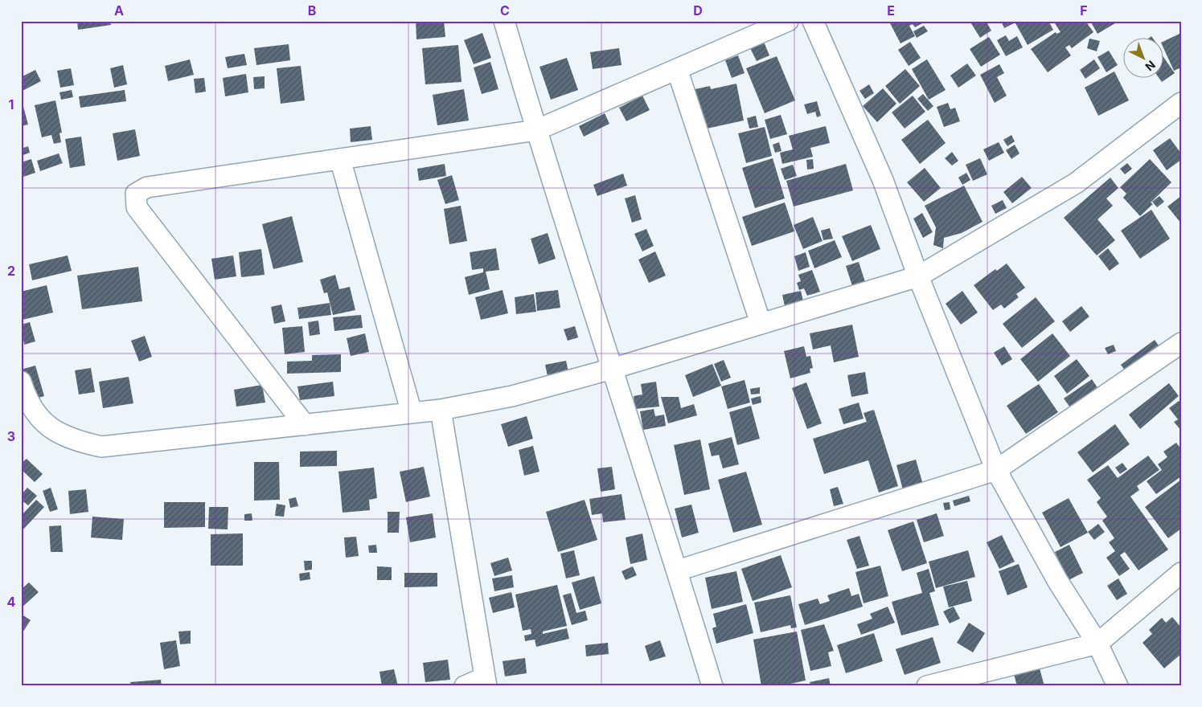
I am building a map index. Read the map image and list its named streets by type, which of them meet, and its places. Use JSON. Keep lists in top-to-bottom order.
{
  "north": "bottom right",
  "grid": {
    "columns": [
      "A",
      "B",
      "C",
      "D",
      "E",
      "F"
    ],
    "rows": [
      "1",
      "2",
      "3",
      "4"
    ]
  }
}
